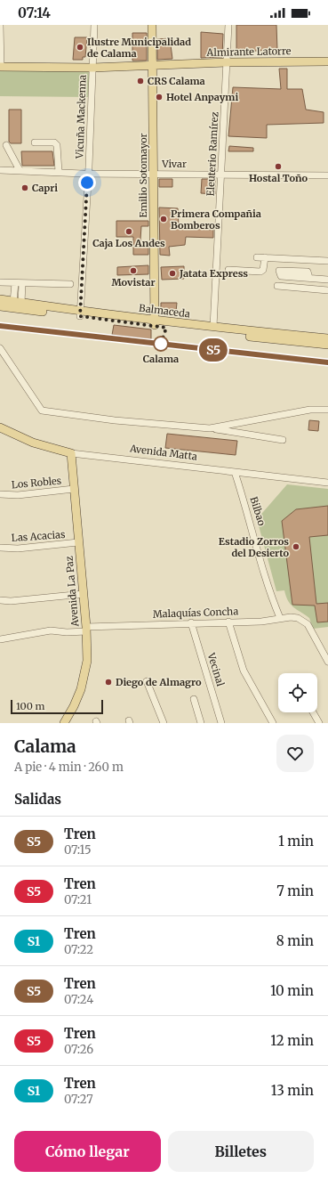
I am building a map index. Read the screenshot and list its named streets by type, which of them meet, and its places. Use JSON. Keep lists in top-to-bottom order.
{
  "streets": {
    "main road": [
      "Almirante Latorre",
      "Emilio Sotomayor",
      "Balmaceda",
      "Avenida Matta",
      "Avenida La Paz"
    ],
    "street": [
      "Vicuña Mackenna",
      "Eleuterio Ramírez",
      "Vivar",
      "Los Robles",
      "Bilbao",
      "Las Acacias",
      "Malaquías Concha",
      "Vecinal"
    ]
  },
  "crossings": [
    ["Almirante Latorre", "Vicuña Mackenna"],
    ["Almirante Latorre", "Eleuterio Ramírez"],
    ["Almirante Latorre", "Emilio Sotomayor"],
    ["Vicuña Mackenna", "Vivar"],
    ["Vicuña Mackenna", "Balmaceda"],
    ["Eleuterio Ramírez", "Vivar"],
    ["Eleuterio Ramírez", "Balmaceda"],
    ["Vivar", "Emilio Sotomayor"],
    ["Emilio Sotomayor", "Balmaceda"],
    ["Avenida Matta", "Bilbao"],
    ["Avenida Matta", "Avenida La Paz"],
    ["Los Robles", "Avenida La Paz"],
    ["Bilbao", "Malaquías Concha"],
    ["Las Acacias", "Avenida La Paz"],
    ["Avenida La Paz", "Malaquías Concha"],
    ["Malaquías Concha", "Vecinal"]
  ],
  "places": [
    "Ilustre Municipalidad de Calama",
    "CRS Calama",
    "Hotel Anpaymi",
    "Hostal Toño",
    "Capri",
    "Primera Compañia Bomberos",
    "Caja Los Andes",
    "Movistar",
    "Jatata Express",
    "Calama",
    "Estadio Zorros del Desierto",
    "Diego de Almagro"
  ],
  "scale_bar": "100 m",
  "page": {
    "status": "07:14",
    "on_map": "S5",
    "scale": "100 m",
    "heading": [
      ["Calama", "A pie · 4 min · 260 m"],
      "Salidas"
    ],
    "list": [
      {
        "mark": "S5",
        "name": "Tren",
        "note": "07:15",
        "value": "1 min"
      },
      {
        "mark": "S5",
        "name": "Tren",
        "note": "07:21",
        "value": "7 min"
      },
      {
        "mark": "S1",
        "name": "Tren",
        "note": "07:22",
        "value": "8 min"
      },
      {
        "mark": "S5",
        "name": "Tren",
        "note": "07:24",
        "value": "10 min"
      },
      {
        "mark": "S5",
        "name": "Tren",
        "note": "07:26",
        "value": "12 min"
      },
      {
        "mark": "S1",
        "name": "Tren",
        "note": "07:27",
        "value": "13 min"
      }
    ],
    "buttons": ["Cómo llegar", "Billetes"]
  }
}
